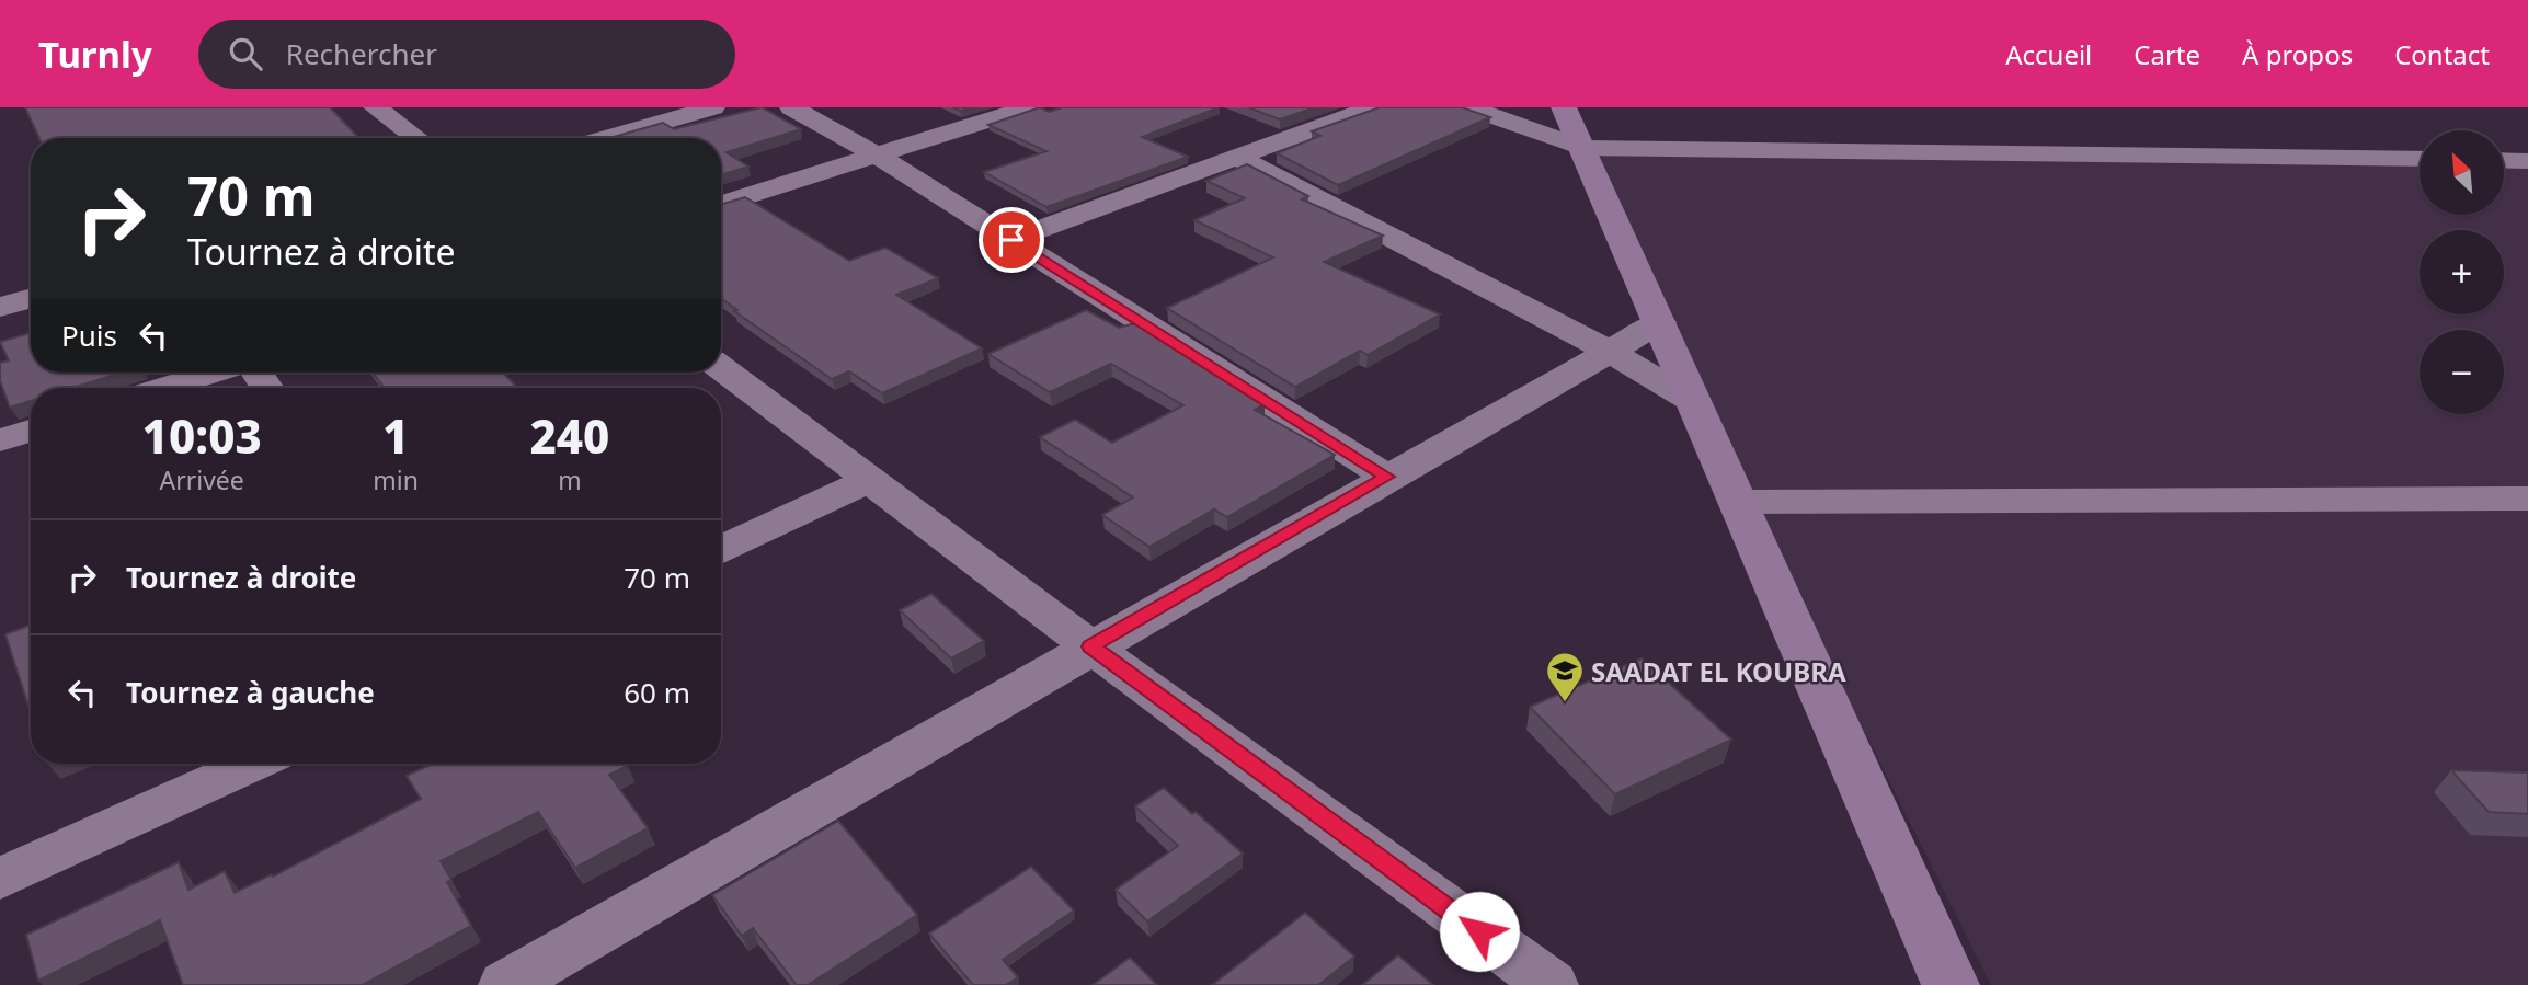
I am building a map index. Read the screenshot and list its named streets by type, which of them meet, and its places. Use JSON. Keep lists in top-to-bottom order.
{
  "places": {
    "school or university": ["SAADAT EL KOUBRA"]
  },
  "north": "top left",
  "page": {
    "header": "Turnly",
    "search": "Rechercher",
    "nav": [
      "Accueil",
      "Carte",
      "À propos",
      "Contact"
    ],
    "map_buttons": ["+", "−"],
    "turn": ["70 m", "Tournez à droite"],
    "then": "Puis",
    "eta": [
      "10:03",
      "Arrivée",
      "1",
      "min",
      "240",
      "m"
    ],
    "list": [
      {
        "name": "Tournez à droite",
        "value": "70 m"
      },
      {
        "name": "Tournez à gauche",
        "value": "60 m"
      }
    ]
  }
}
